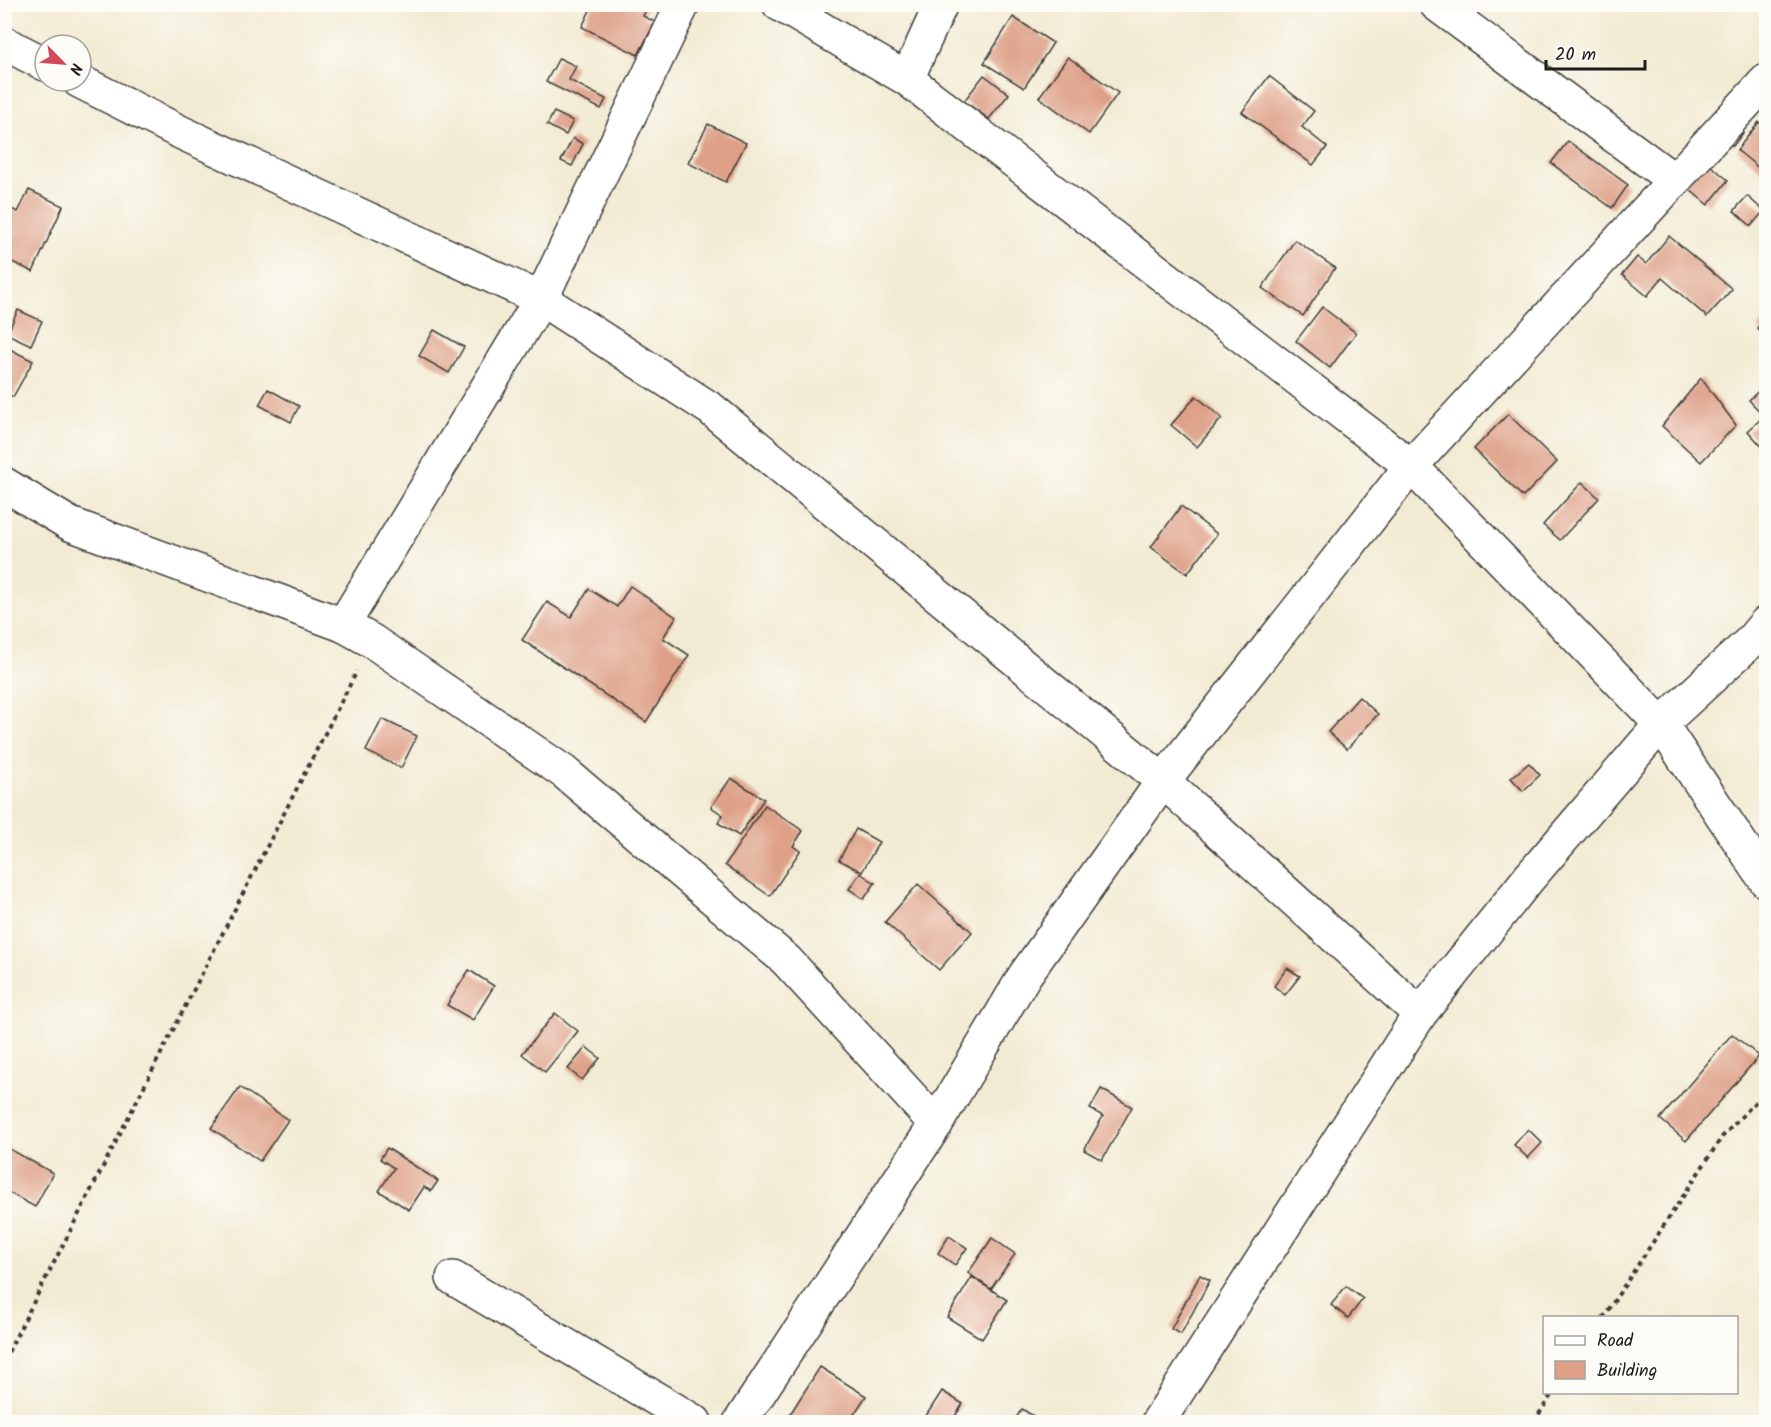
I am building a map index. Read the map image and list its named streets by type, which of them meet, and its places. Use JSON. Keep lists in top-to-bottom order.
{
  "legend": ["Road", "Building"],
  "scale_bar": "20 m",
  "north": "bottom right"
}
